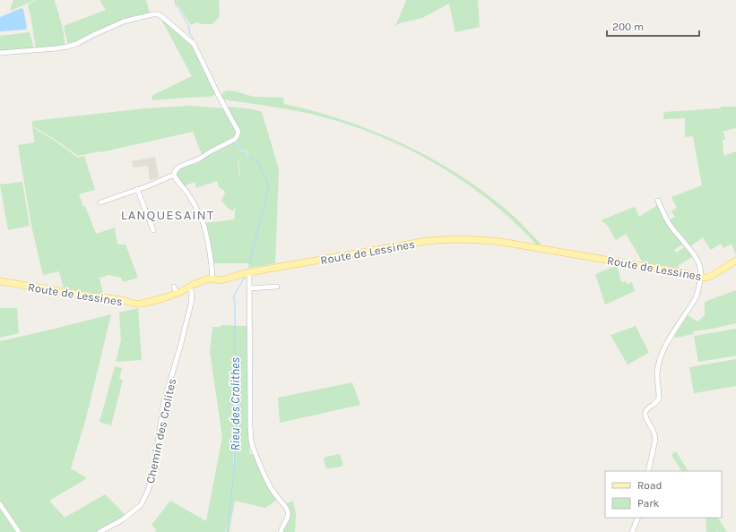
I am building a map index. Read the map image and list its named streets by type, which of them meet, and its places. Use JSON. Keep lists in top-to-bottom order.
{
  "streets": {
    "main road": ["Route de Lessines"],
    "street": ["Chemin des Crolites"]
  },
  "crossings": [
    ["Route de Lessines", "Chemin des Crolites"]
  ],
  "districts": ["LANQUESAINT"],
  "water": ["Rieu des Crolithes"],
  "legend": ["Road", "Park"],
  "scale_bar": "200 m"
}
